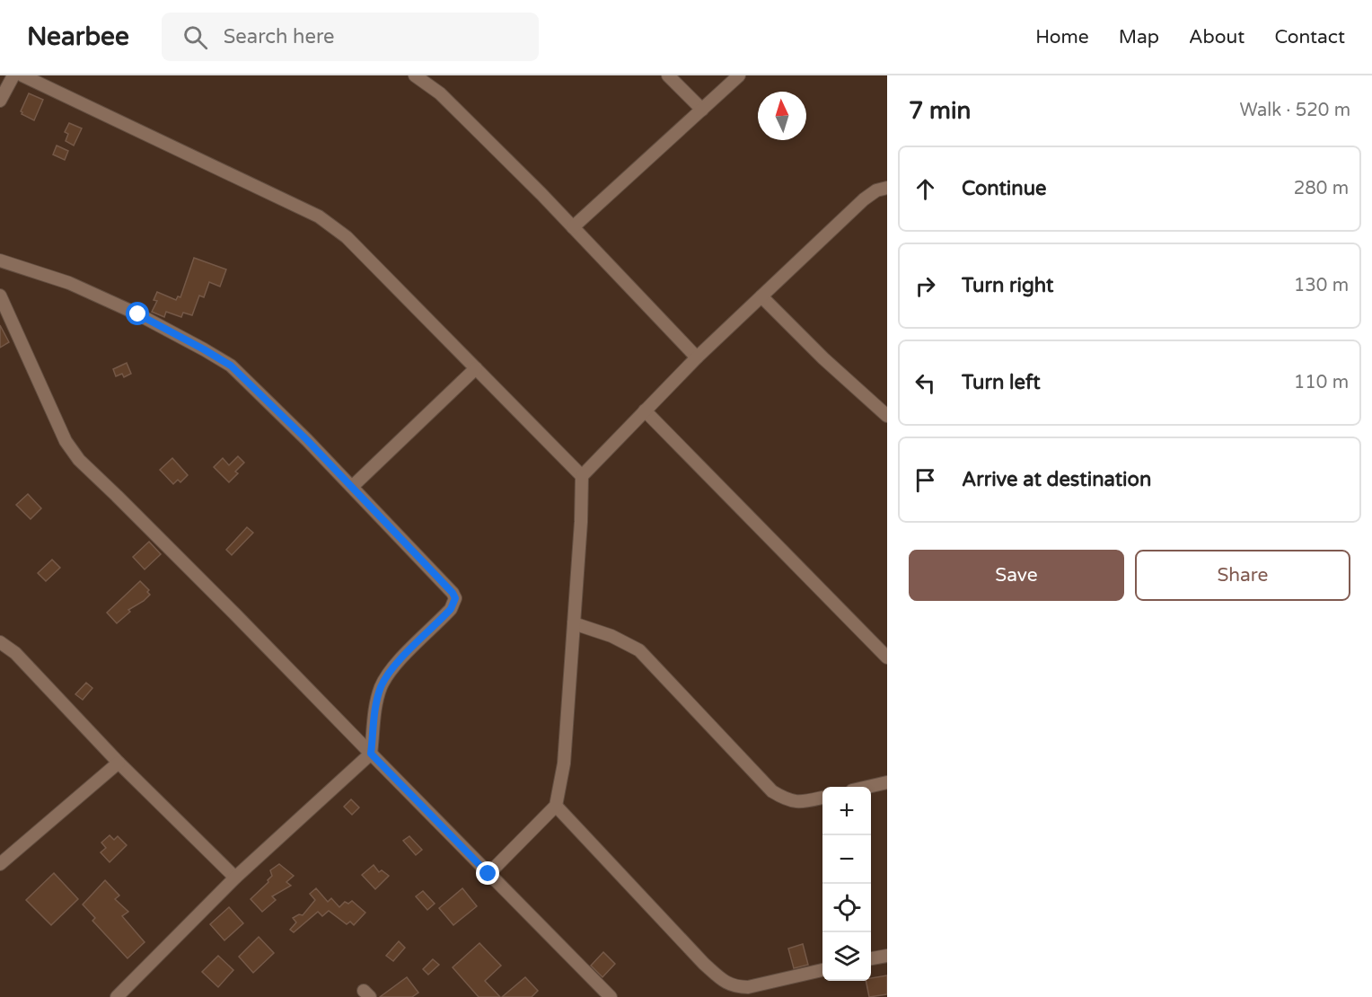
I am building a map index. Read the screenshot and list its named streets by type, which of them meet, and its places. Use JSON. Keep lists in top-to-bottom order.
{
  "north": "top",
  "page": {
    "header": "Nearbee",
    "search": "Search here",
    "nav": [
      "Home",
      "Map",
      "About",
      "Contact"
    ],
    "heading": ["7 min", "Walk · 520 m"],
    "list": [
      ["Continue", "280 m"],
      ["Turn right", "130 m"],
      ["Turn left", "110 m"],
      "Arrive at destination"
    ],
    "buttons": ["Save", "Share"],
    "map_buttons": ["+", "−"]
  }
}
